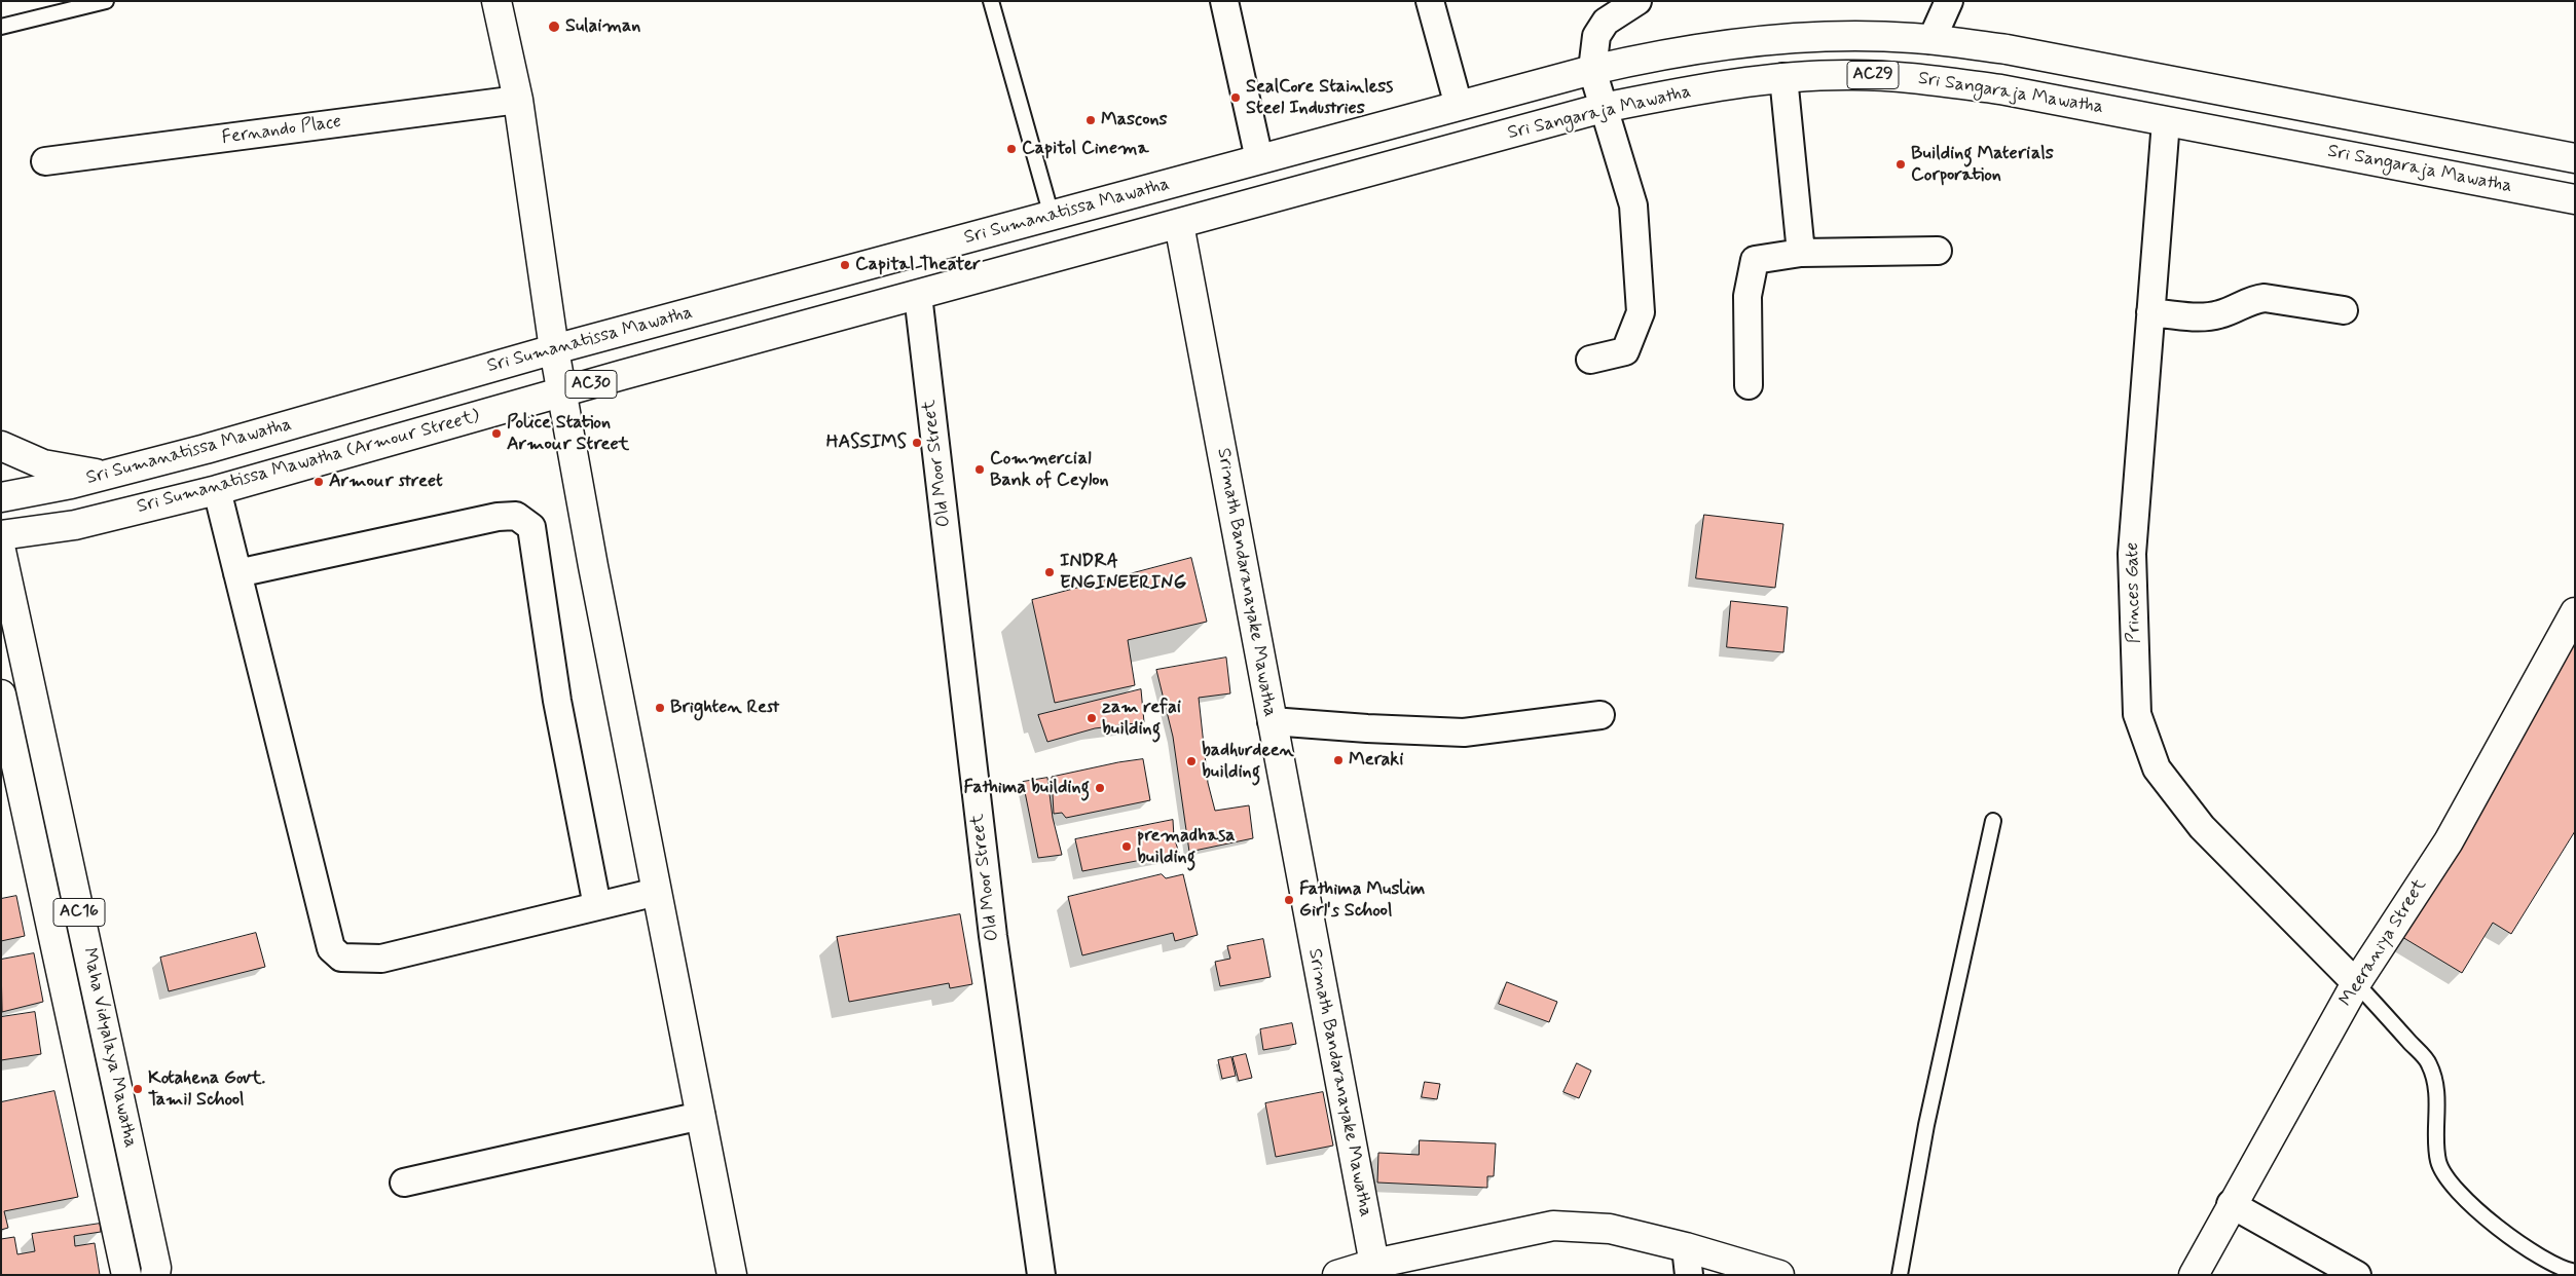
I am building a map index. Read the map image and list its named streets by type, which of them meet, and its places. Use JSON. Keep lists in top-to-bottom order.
{
  "streets": {
    "main road": [
      "AC29",
      "Sri Sangaraja Mawatha",
      "Sri Sumanatissa Mawatha",
      "AC30",
      "Sri Sumanatissa Mawatha (Armour Street)",
      "Srimath Bandaranayake Mawatha",
      "AC16",
      "Meeraniya Street",
      "Maha Vidyalaya Mawatha"
    ],
    "street": ["Fernando Place", "Old Moor Street", "Princes Gate"]
  },
  "crossings": [
    ["AC29", "Sri Sumanatissa Mawatha"],
    ["Sri Sangaraja Mawatha", "Sri Sumanatissa Mawatha (Armour Street)"],
    ["Sri Sangaraja Mawatha", "Srimath Bandaranayake Mawatha"],
    ["Sri Sangaraja Mawatha", "Princes Gate"],
    ["Sri Sumanatissa Mawatha (Armour Street)", "Old Moor Street"],
    ["Sri Sumanatissa Mawatha (Armour Street)", "Srimath Bandaranayake Mawatha"],
    ["Princes Gate", "Meeraniya Street"]
  ],
  "places": [
    "Sulaiman",
    "SealCore Stainless Steel Industries",
    "Mascons",
    "Capitol Cinema",
    "Building Materials Corporation",
    "Capital Theater",
    "Police Station Armour Street",
    "HASSIMS",
    "Commercial Bank of Ceylon",
    "Armour street",
    "INDRA ENGINEERING",
    "Brighten Rest",
    "zam refai building",
    "Meraki",
    "badhurdeen building",
    "Fathima building",
    "premadhasa building",
    "Fathima Muslim Girl's School",
    "Kotahena Govt. Tamil School"
  ]
}
